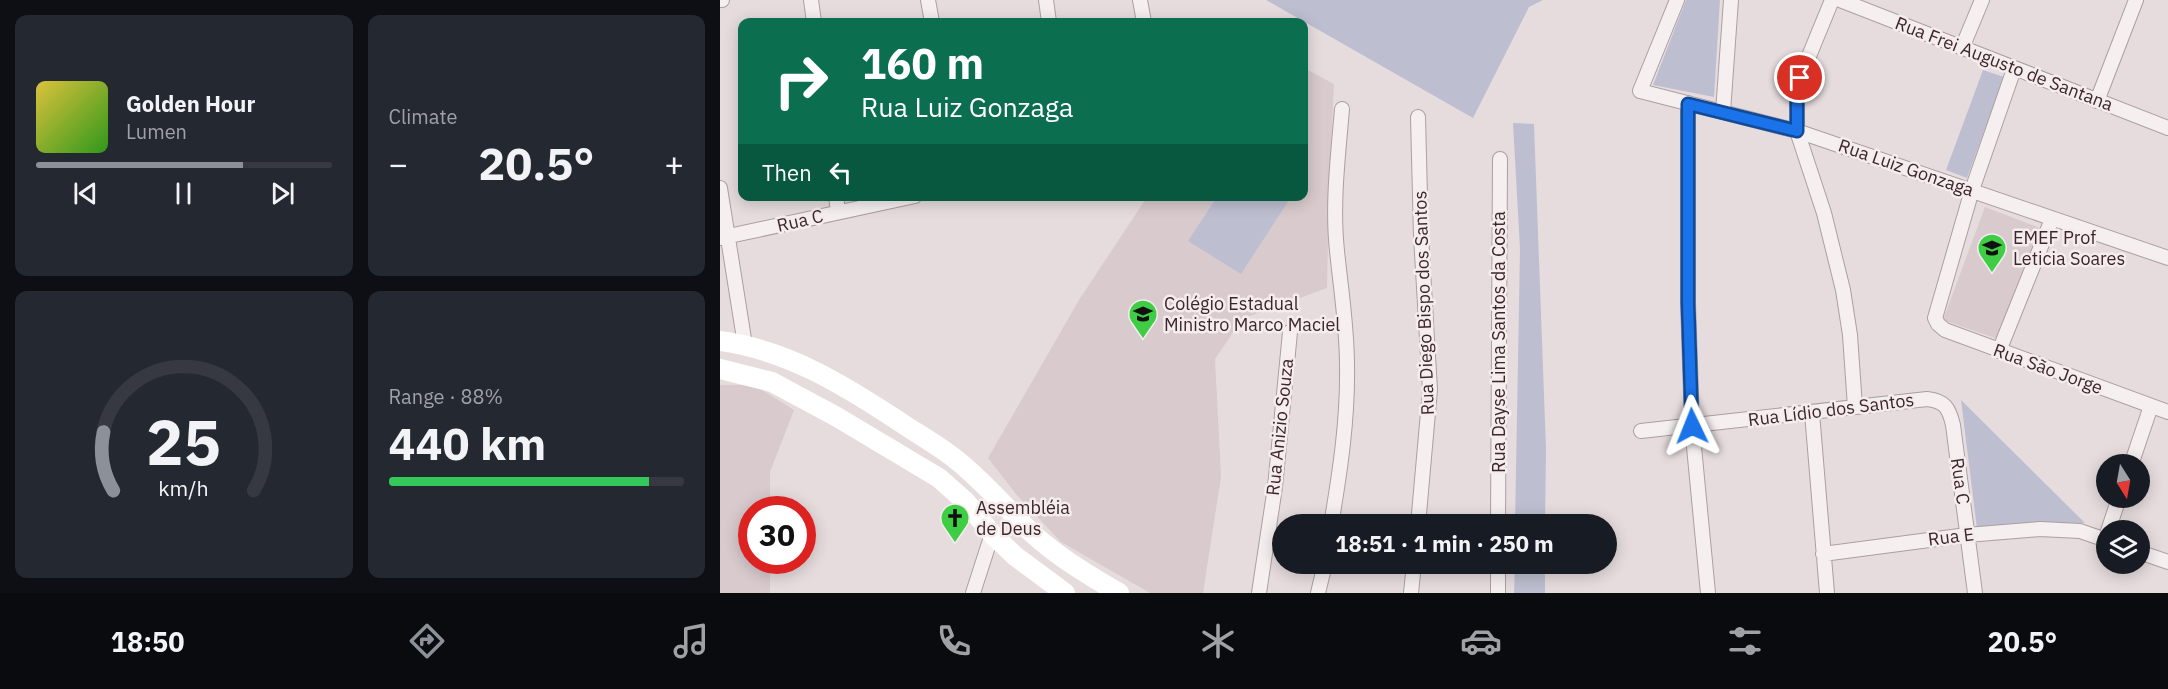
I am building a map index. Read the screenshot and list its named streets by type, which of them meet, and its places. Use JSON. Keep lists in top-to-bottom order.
{
  "streets": {
    "street": [
      "Rua Frei Augusto de Santana",
      "Rua Luiz Gonzaga",
      "Rua C",
      "Rua Diego Bispo dos Santos",
      "Rua Dayse Lima Santos da Costa",
      "Rua São Jorge",
      "Rua Lídio dos Santos",
      "Rua Anizio Souza",
      "Rua E"
    ]
  },
  "crossings": [
    ["Rua Luiz Gonzaga", "Rua São Jorge"],
    ["Rua C", "Rua Lídio dos Santos"],
    ["Rua C", "Rua E"]
  ],
  "places": {
    "school or university": ["EMEF Prof Leticia Soares", "Colégio Estadual Ministro Marco Maciel"],
    "church": ["Assembléia de Deus"]
  },
  "north": "bottom",
  "page": {
    "tile": [
      "Climate",
      ["Range · 88%", "440 km"]
    ],
    "turn": ["160 m", "Rua Luiz Gonzaga"],
    "song": ["Golden Hour", "Lumen"],
    "heat": ["−", "20.5°", "+"],
    "then": "Then",
    "limit": "30",
    "trip": "18:51 · 1 min · 250 m",
    "tabs": ["18:50", "20.5°"],
    "gauge": ["25", "km/h"]
  }
}
